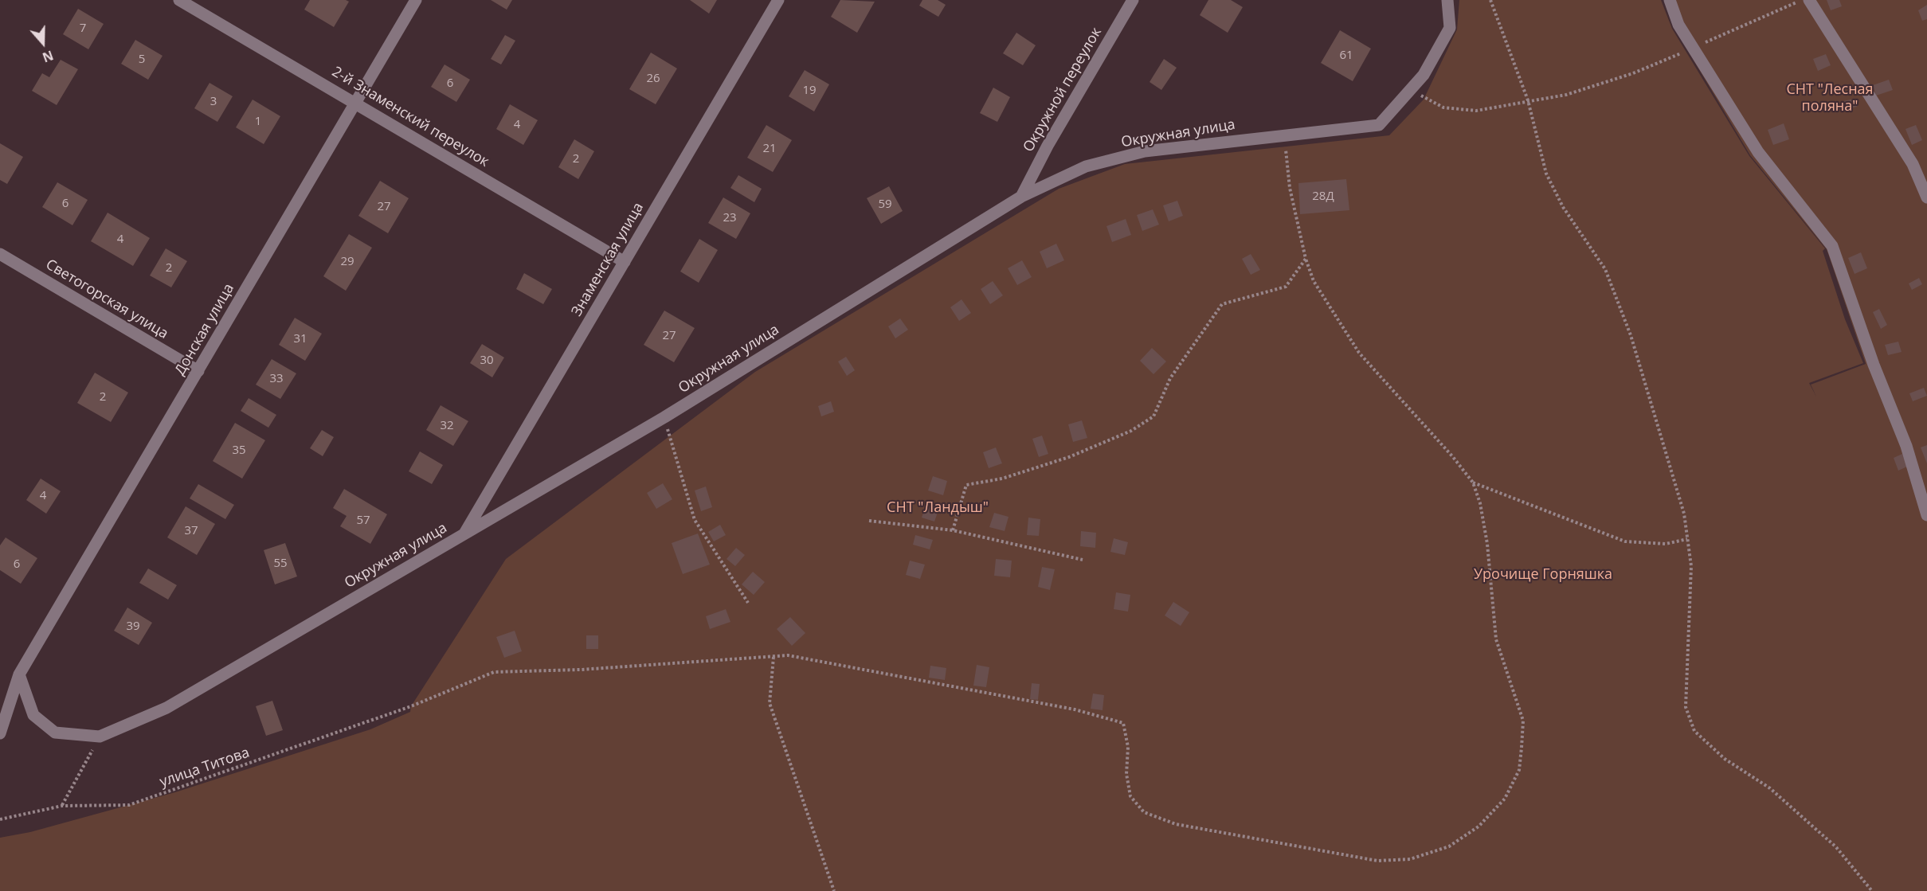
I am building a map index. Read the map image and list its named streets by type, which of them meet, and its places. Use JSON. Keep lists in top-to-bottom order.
{
  "streets": {
    "street": [
      "Окружной переулок",
      "2-й Знаменский переулок",
      "Окружная улица",
      "Знаменская улица",
      "Светогорская улица",
      "Донская улица"
    ],
    "path": ["улица Титова"]
  },
  "crossings": [
    ["Окружной переулок", "Окружная улица"],
    ["2-й Знаменский переулок", "Знаменская улица"],
    ["2-й Знаменский переулок", "Донская улица"],
    ["Окружная улица", "Знаменская улица"],
    ["Светогорская улица", "Донская улица"]
  ],
  "parks": ["СНТ \"Лесная поляна\"", "СНТ \"Ландыш\"", "Урочище Горняшка"],
  "house_numbers": [
    "7",
    "61",
    "5",
    "26",
    "6",
    "19",
    "3",
    "1",
    "4",
    "21",
    "2",
    "28Д",
    "6",
    "59",
    "27",
    "23",
    "4",
    "29",
    "2",
    "27",
    "31",
    "30",
    "33",
    "2",
    "32",
    "35",
    "4",
    "57",
    "37",
    "55",
    "6",
    "39"
  ],
  "north": "bottom"
}
